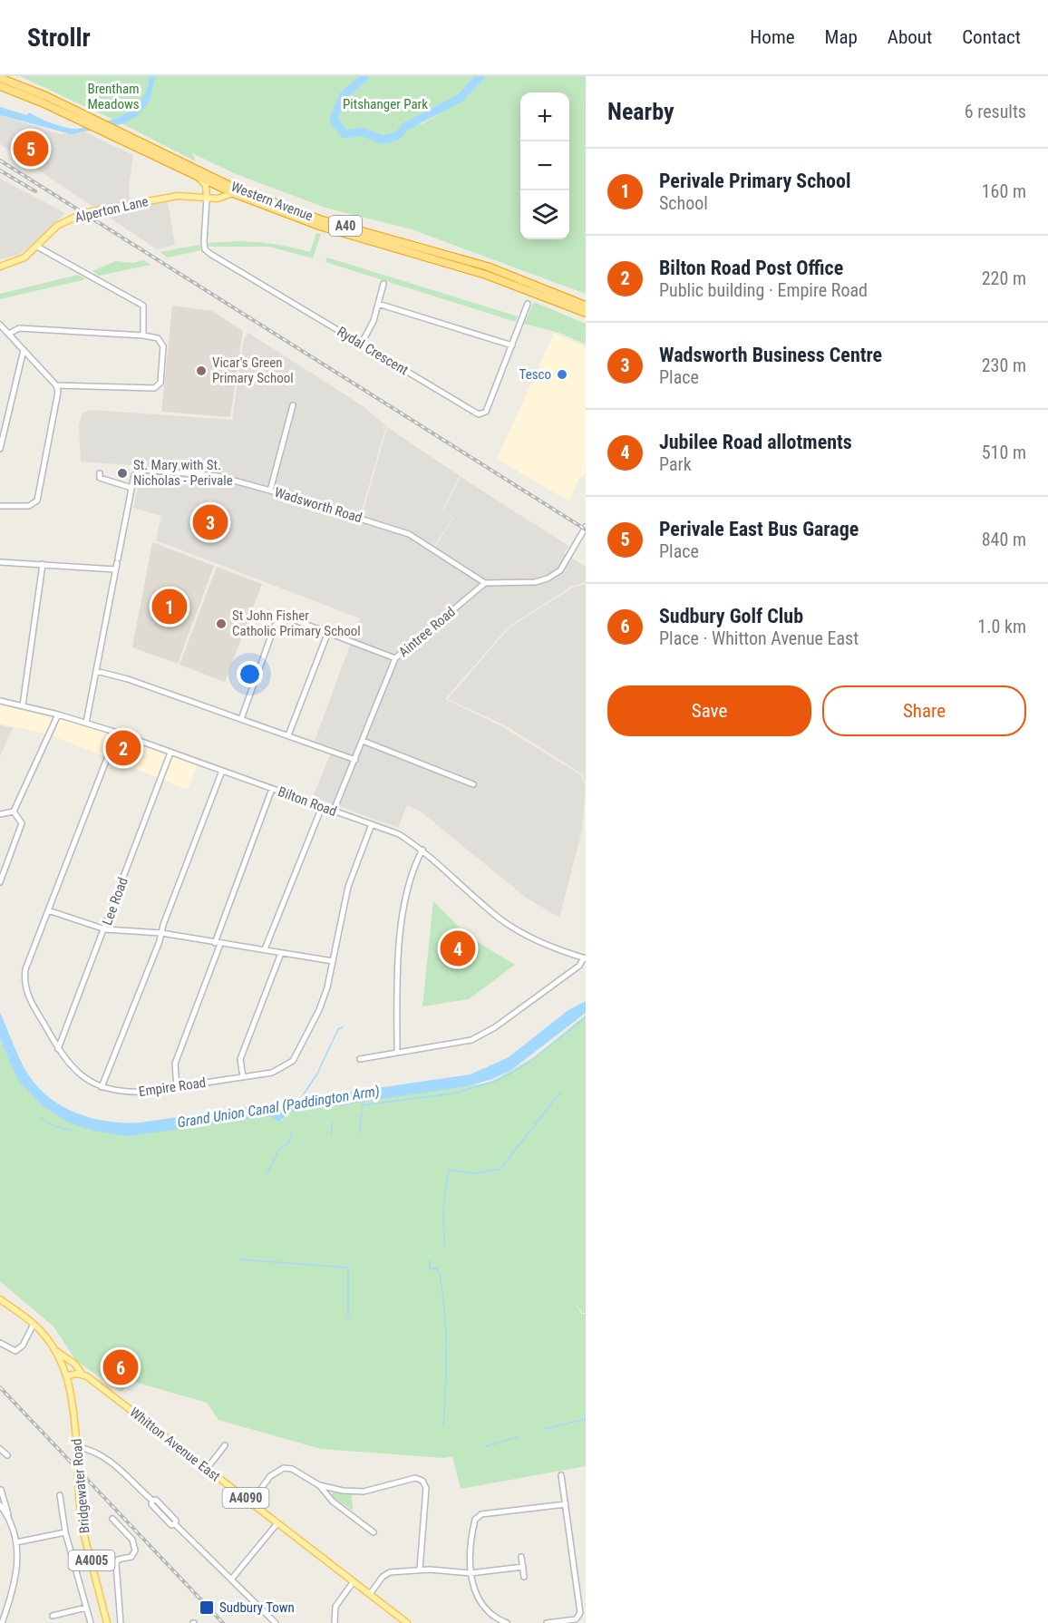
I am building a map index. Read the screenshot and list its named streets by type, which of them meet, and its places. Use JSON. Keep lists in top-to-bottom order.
{
  "streets": {
    "highway": ["Western Avenue", "A40"],
    "main road": [
      "Alperton Lane",
      "Whitton Avenue East",
      "Bridgewater Road",
      "A4090",
      "A4005"
    ],
    "street": [
      "Rydal Crescent",
      "Wadsworth Road",
      "Aintree Road",
      "Bilton Road",
      "Lee Road",
      "Empire Road"
    ]
  },
  "crossings": [
    ["Western Avenue", "Alperton Lane"],
    ["Alperton Lane", "Rydal Crescent"],
    ["Wadsworth Road", "Aintree Road"],
    ["Aintree Road", "Bilton Road"],
    ["Bilton Road", "Lee Road"],
    ["Bilton Road", "Empire Road"],
    ["Lee Road", "Empire Road"],
    ["Whitton Avenue East", "Bridgewater Road"]
  ],
  "water": ["Grand Union Canal (Paddington Arm)"],
  "parks": ["Brentham Meadows", "Pitshanger Park"],
  "places": {
    "other": [
      "Vicar's Green Primary School",
      "Tesco",
      "St. Mary with St. Nicholas - Perivale",
      "St John Fisher Catholic Primary School"
    ],
    "transit": ["Sudbury Town"]
  },
  "page": {
    "header": "Strollr",
    "nav": [
      "Home",
      "Map",
      "About",
      "Contact"
    ],
    "heading": ["Nearby", "6 results"],
    "map_buttons": ["+", "−"],
    "pins": [
      "5",
      "3",
      "1",
      "2",
      "4",
      "6"
    ],
    "list": [
      {
        "mark": "1",
        "name": "Perivale Primary School",
        "note": "School",
        "value": "160 m"
      },
      {
        "mark": "2",
        "name": "Bilton Road Post Office",
        "note": "Public building · Empire Road",
        "value": "220 m"
      },
      {
        "mark": "3",
        "name": "Wadsworth Business Centre",
        "note": "Place",
        "value": "230 m"
      },
      {
        "mark": "4",
        "name": "Jubilee Road allotments",
        "note": "Park",
        "value": "510 m"
      },
      {
        "mark": "5",
        "name": "Perivale East Bus Garage",
        "note": "Place",
        "value": "840 m"
      },
      {
        "mark": "6",
        "name": "Sudbury Golf Club",
        "note": "Place · Whitton Avenue East",
        "value": "1.0 km"
      }
    ],
    "buttons": ["Save", "Share"]
  }
}
